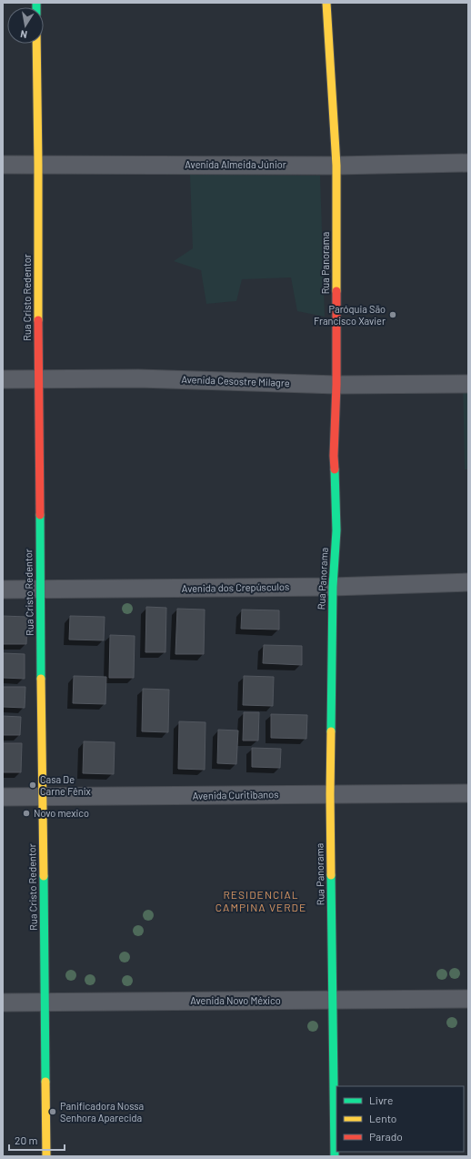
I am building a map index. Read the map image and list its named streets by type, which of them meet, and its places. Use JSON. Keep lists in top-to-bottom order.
{
  "streets": {
    "street": [
      "Avenida Almeida Júnior",
      "Rua Panorama",
      "Rua Cristo Redentor",
      "Avenida Cesostre Milagre",
      "Avenida dos Crepúsculos",
      "Avenida Curitibanos",
      "Avenida Novo México"
    ]
  },
  "crossings": [
    ["Avenida Almeida Júnior", "Rua Panorama"],
    ["Avenida Almeida Júnior", "Rua Cristo Redentor"],
    ["Rua Panorama", "Avenida Cesostre Milagre"],
    ["Rua Panorama", "Avenida dos Crepúsculos"],
    ["Rua Panorama", "Avenida Curitibanos"],
    ["Rua Panorama", "Avenida Novo México"],
    ["Rua Cristo Redentor", "Avenida Cesostre Milagre"],
    ["Rua Cristo Redentor", "Avenida dos Crepúsculos"],
    ["Rua Cristo Redentor", "Avenida Curitibanos"],
    ["Rua Cristo Redentor", "Avenida Novo México"]
  ],
  "districts": ["RESIDENCIAL CAMPINA VERDE"],
  "places": [
    "Paróquia São Francisco Xavier",
    "Casa De Carne Fênix",
    "Novo mexico",
    "Panificadora Nossa Senhora Aparecida"
  ],
  "legend": ["Livre", "Lento", "Parado"],
  "scale_bar": "20 m",
  "north": "bottom"
}
